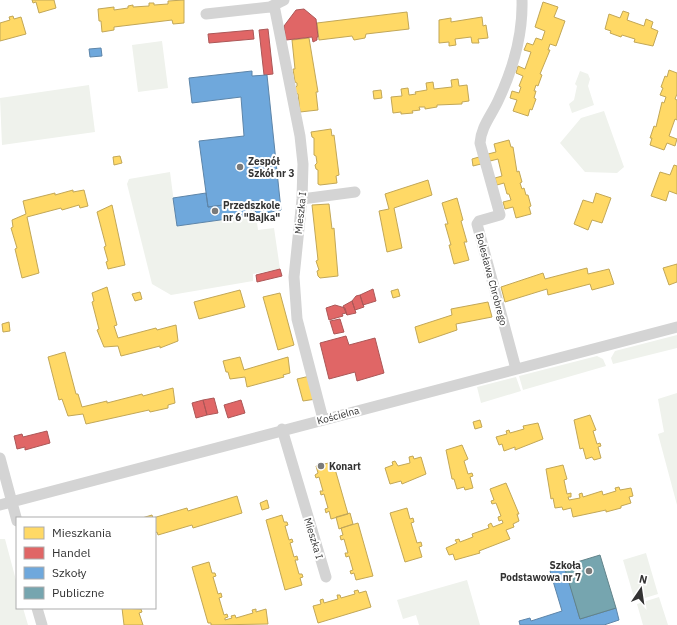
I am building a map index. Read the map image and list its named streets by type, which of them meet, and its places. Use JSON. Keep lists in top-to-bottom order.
{
  "streets": {
    "street": ["Mieszka I", "Bolesława Chrobrego", "Kościelna"]
  },
  "crossings": [
    ["Mieszka I", "Kościelna"],
    ["Bolesława Chrobrego", "Kościelna"]
  ],
  "places": [
    "Zespół Szkół nr 3",
    "Przedszkole nr 6 \"Bajka\"",
    "Konart",
    "Szkoła Podstawowa nr 7"
  ],
  "legend": [
    "Mieszkania",
    "Handel",
    "Szkoły",
    "Publiczne"
  ],
  "north": "top"
}
